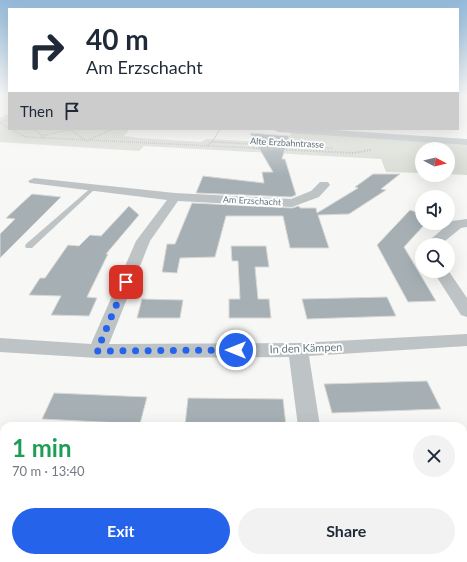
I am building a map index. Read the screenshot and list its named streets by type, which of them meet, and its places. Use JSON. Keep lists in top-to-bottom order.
{
  "streets": {
    "street": ["Am Erzschacht", "In den Kämpen"],
    "path": ["Alte Erzbahntrasse"]
  },
  "north": "right",
  "page": {
    "turn": ["40 m", "Am Erzschacht"],
    "then": "Then",
    "heading": ["1 min", "70 m · 13:40"],
    "buttons": ["Exit", "Share"]
  }
}
